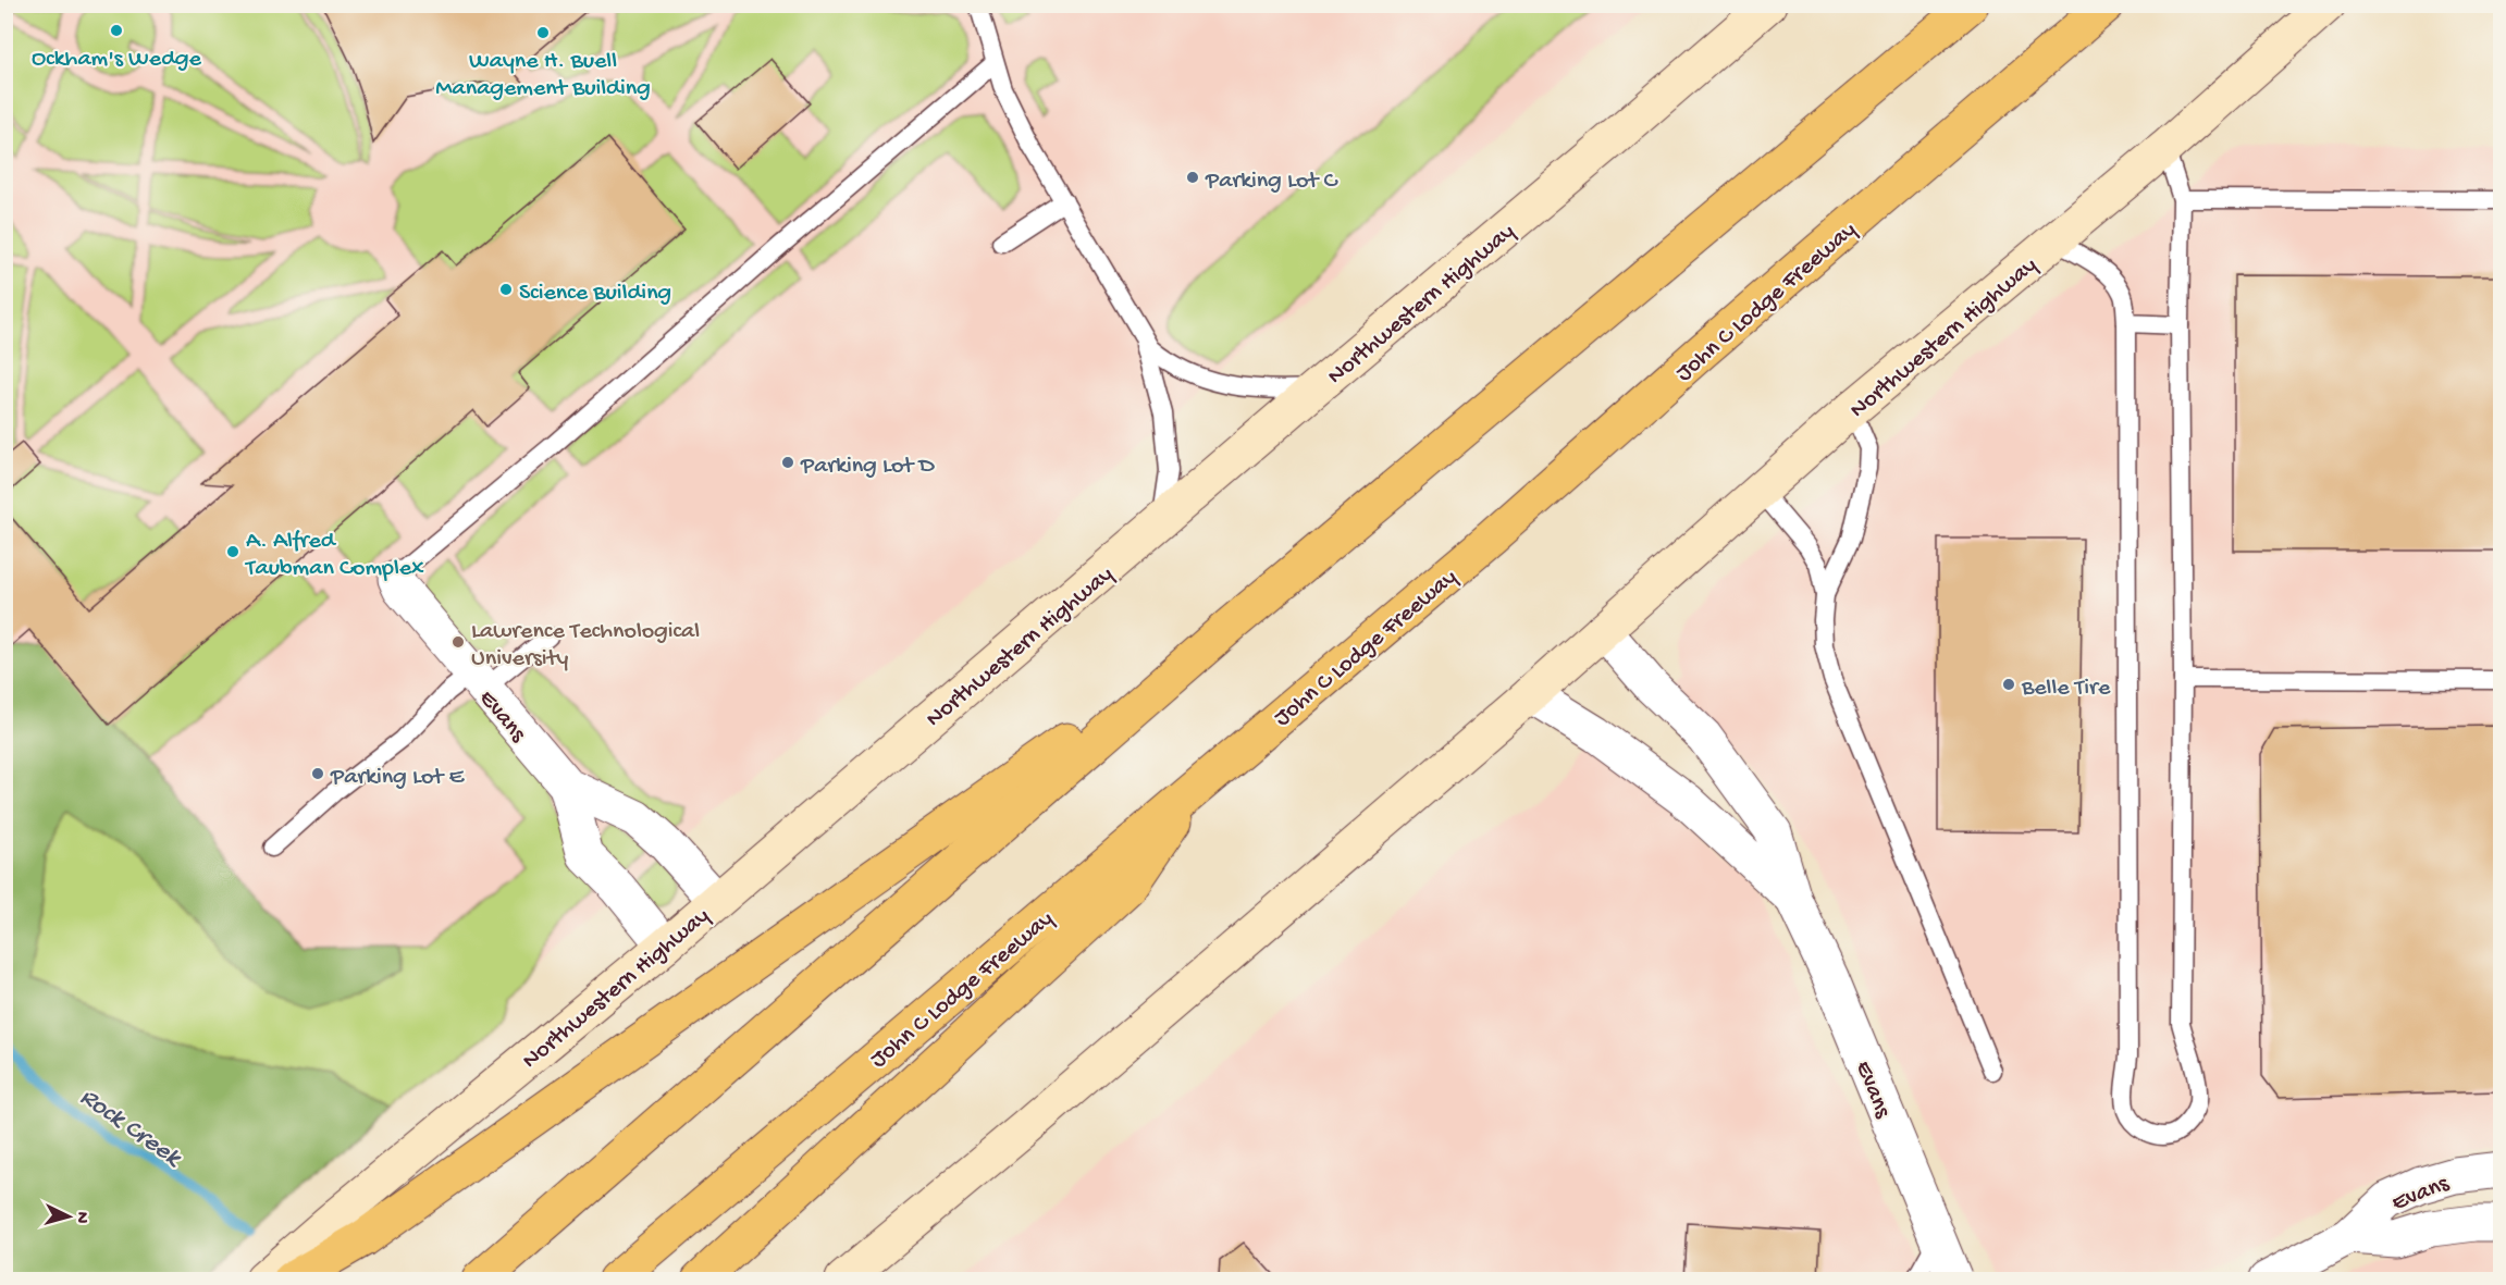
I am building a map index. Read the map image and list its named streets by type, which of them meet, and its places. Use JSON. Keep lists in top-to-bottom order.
{
  "streets": {
    "highway": ["John C Lodge Freeway"],
    "main road": ["Northwestern Highway"],
    "street": ["Evans"]
  },
  "crossings": [
    ["Northwestern Highway", "Evans"]
  ],
  "water": ["Rock Creek"],
  "places": [
    "Ockham's Wedge",
    "Wayne H. Buell Management Building",
    "Parking Lot C",
    "Science Building",
    "Parking Lot D",
    "A. Alfred Taubman Complex",
    "Lawrence Technological University",
    "Belle Tire",
    "Parking Lot E"
  ],
  "north": "right"
}
